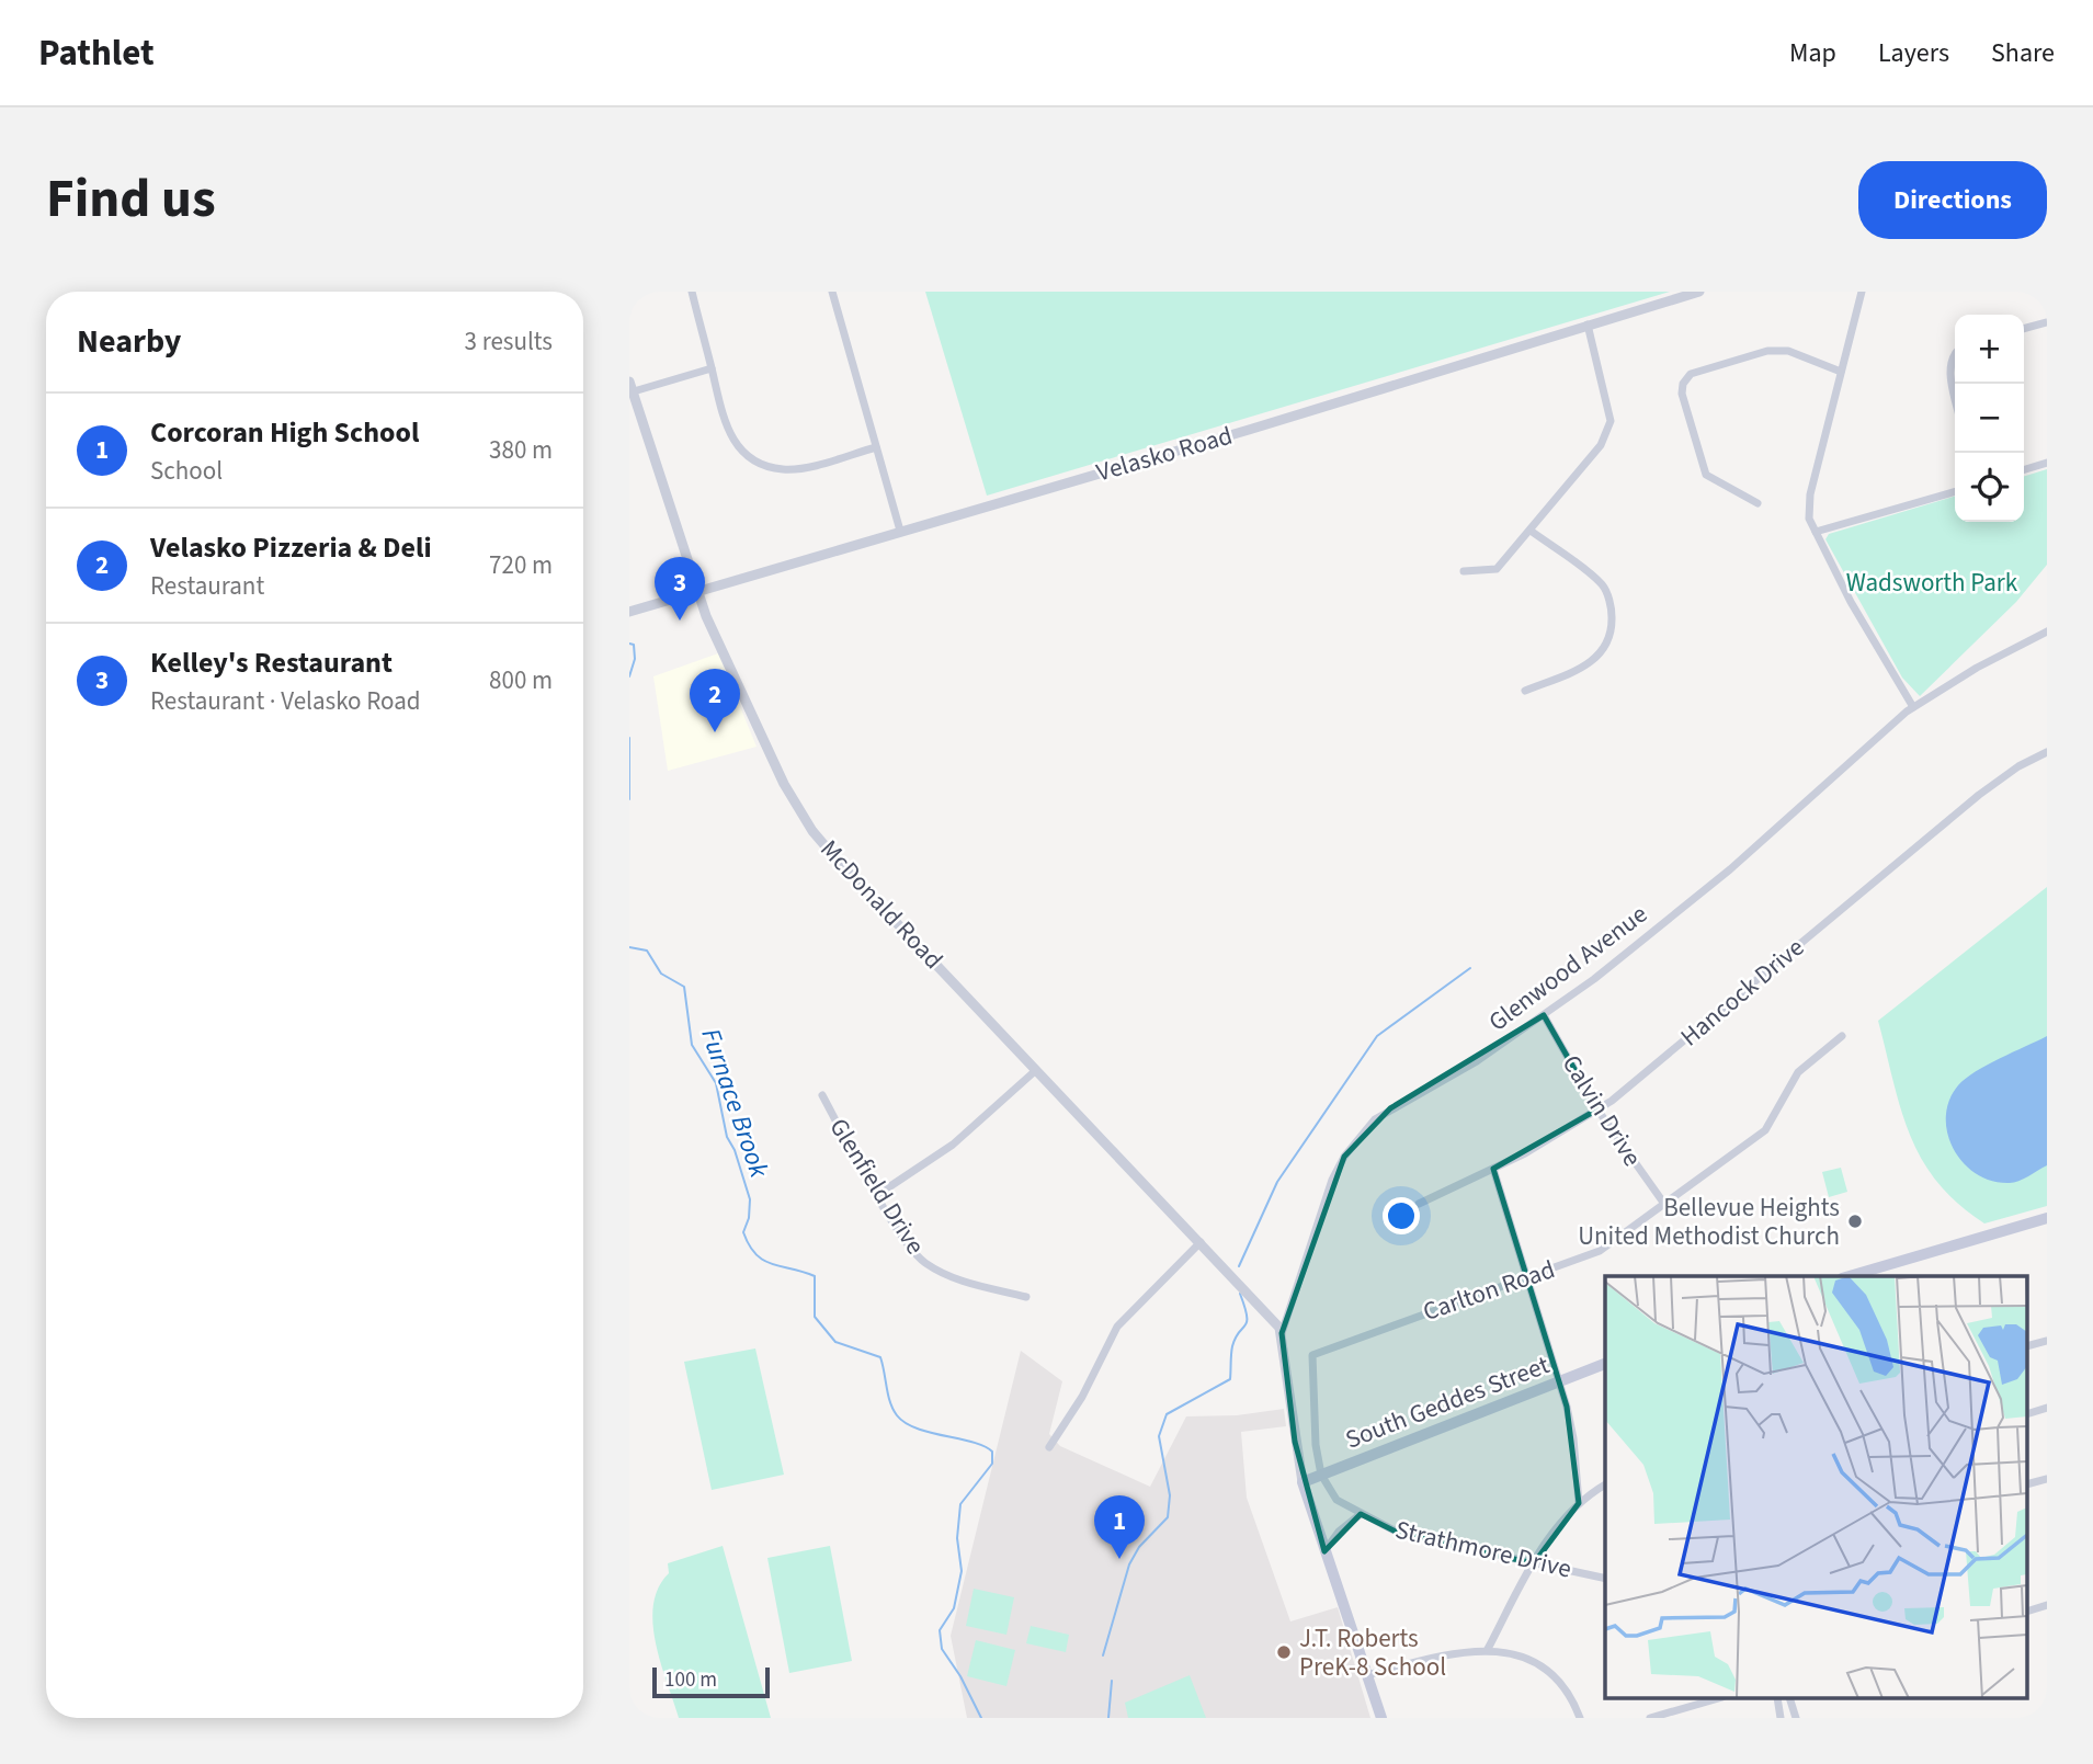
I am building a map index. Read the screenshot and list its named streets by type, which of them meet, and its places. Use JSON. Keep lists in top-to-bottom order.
{
  "streets": {
    "main road": ["Glenwood Avenue", "South Geddes Street"],
    "street": [
      "Velasko Road",
      "McDonald Road",
      "Hancock Drive",
      "Calvin Drive",
      "Glenfield Drive",
      "Carlton Road",
      "Strathmore Drive"
    ]
  },
  "crossings": [
    ["Velasko Road", "McDonald Road"],
    ["McDonald Road", "Glenwood Avenue"],
    ["Glenwood Avenue", "Calvin Drive"],
    ["Glenwood Avenue", "South Geddes Street"],
    ["Hancock Drive", "Calvin Drive"],
    ["Calvin Drive", "Carlton Road"],
    ["Carlton Road", "South Geddes Street"],
    ["Carlton Road", "Strathmore Drive"],
    ["South Geddes Street", "Strathmore Drive"]
  ],
  "water": ["Furnace Brook"],
  "parks": ["Wadsworth Park"],
  "places": ["Bellevue Heights United Methodist Church", "J.T. Roberts PreK-8 School"],
  "scale_bar": "100 m",
  "page": {
    "header": "Pathlet",
    "nav": ["Map", "Layers", "Share"],
    "title": "Find us",
    "buttons": "Directions",
    "heading": ["Nearby", "3 results"],
    "map_buttons": ["+", "−"],
    "list": [
      {
        "mark": "1",
        "name": "Corcoran High School",
        "note": "School",
        "value": "380 m"
      },
      {
        "mark": "2",
        "name": "Velasko Pizzeria & Deli",
        "note": "Restaurant",
        "value": "720 m"
      },
      {
        "mark": "3",
        "name": "Kelley's Restaurant",
        "note": "Restaurant · Velasko Road",
        "value": "800 m"
      }
    ],
    "pins": ["3", "2", "1"],
    "scale": "100 m"
  }
}
